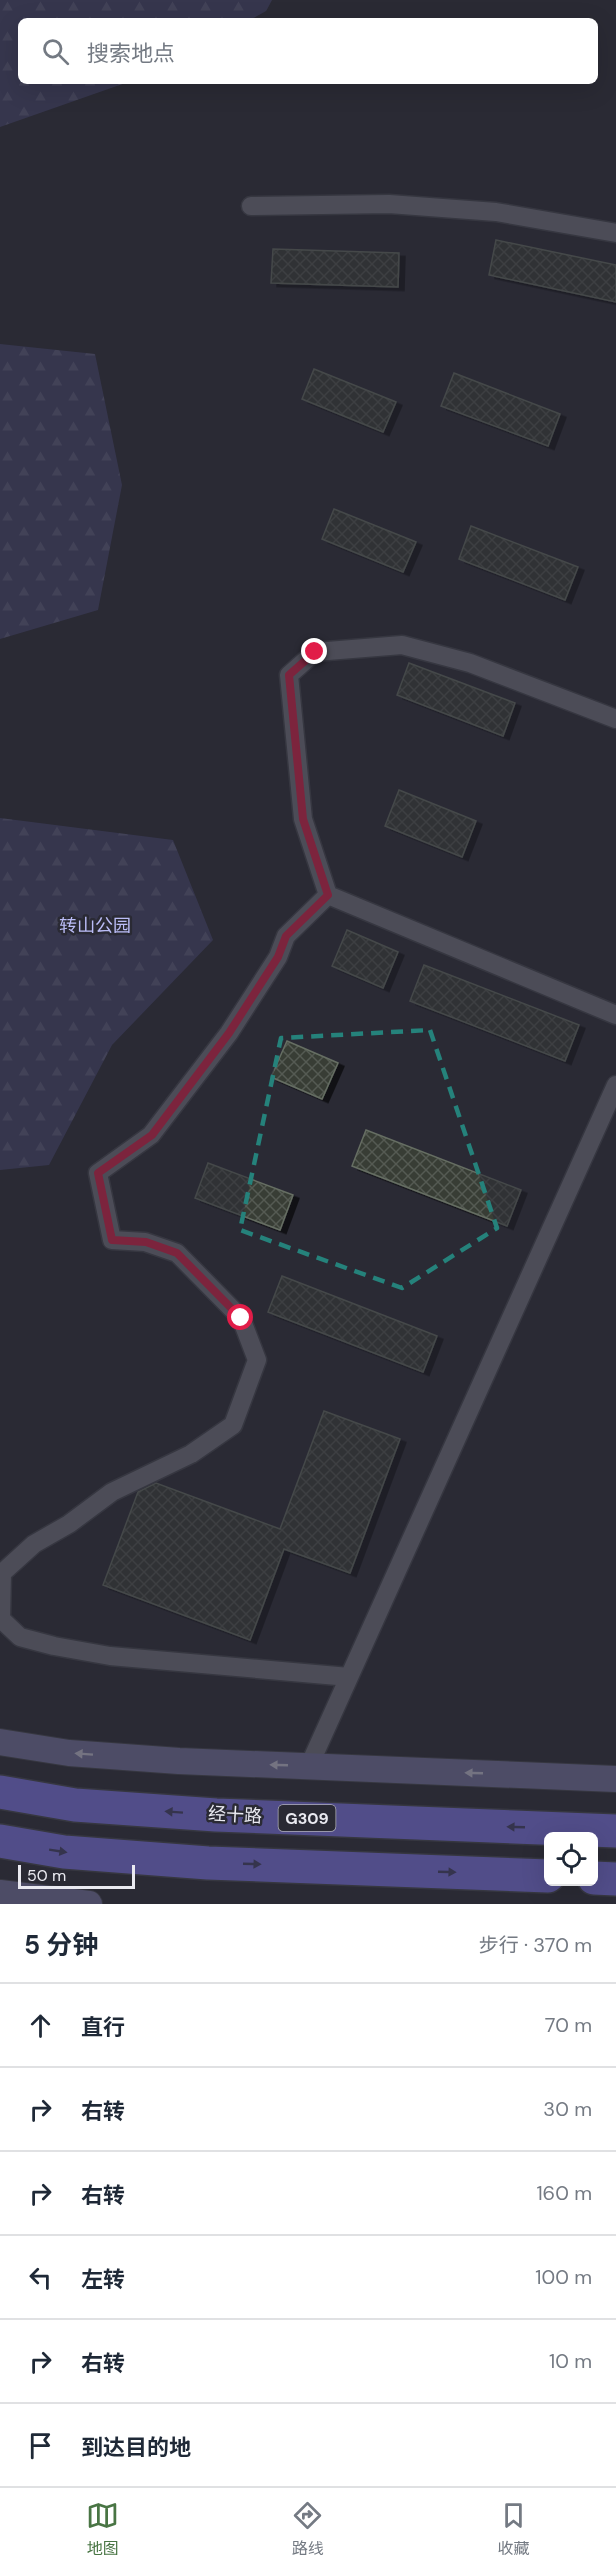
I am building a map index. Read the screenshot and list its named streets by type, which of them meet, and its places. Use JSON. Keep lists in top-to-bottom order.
{
  "streets": {
    "highway": ["经十路", "G309"]
  },
  "parks": ["转山公园"],
  "scale_bar": "50 m",
  "page": {
    "search": "搜索地点",
    "scale": "50 m",
    "heading": ["5 分钟", "步行 · 370 m"],
    "list": [
      ["直行", "70 m"],
      ["右转", "30 m"],
      ["右转", "160 m"],
      ["左转", "100 m"],
      ["右转", "10 m"],
      "到达目的地"
    ],
    "nav": ["地图", "路线", "收藏"]
  }
}
